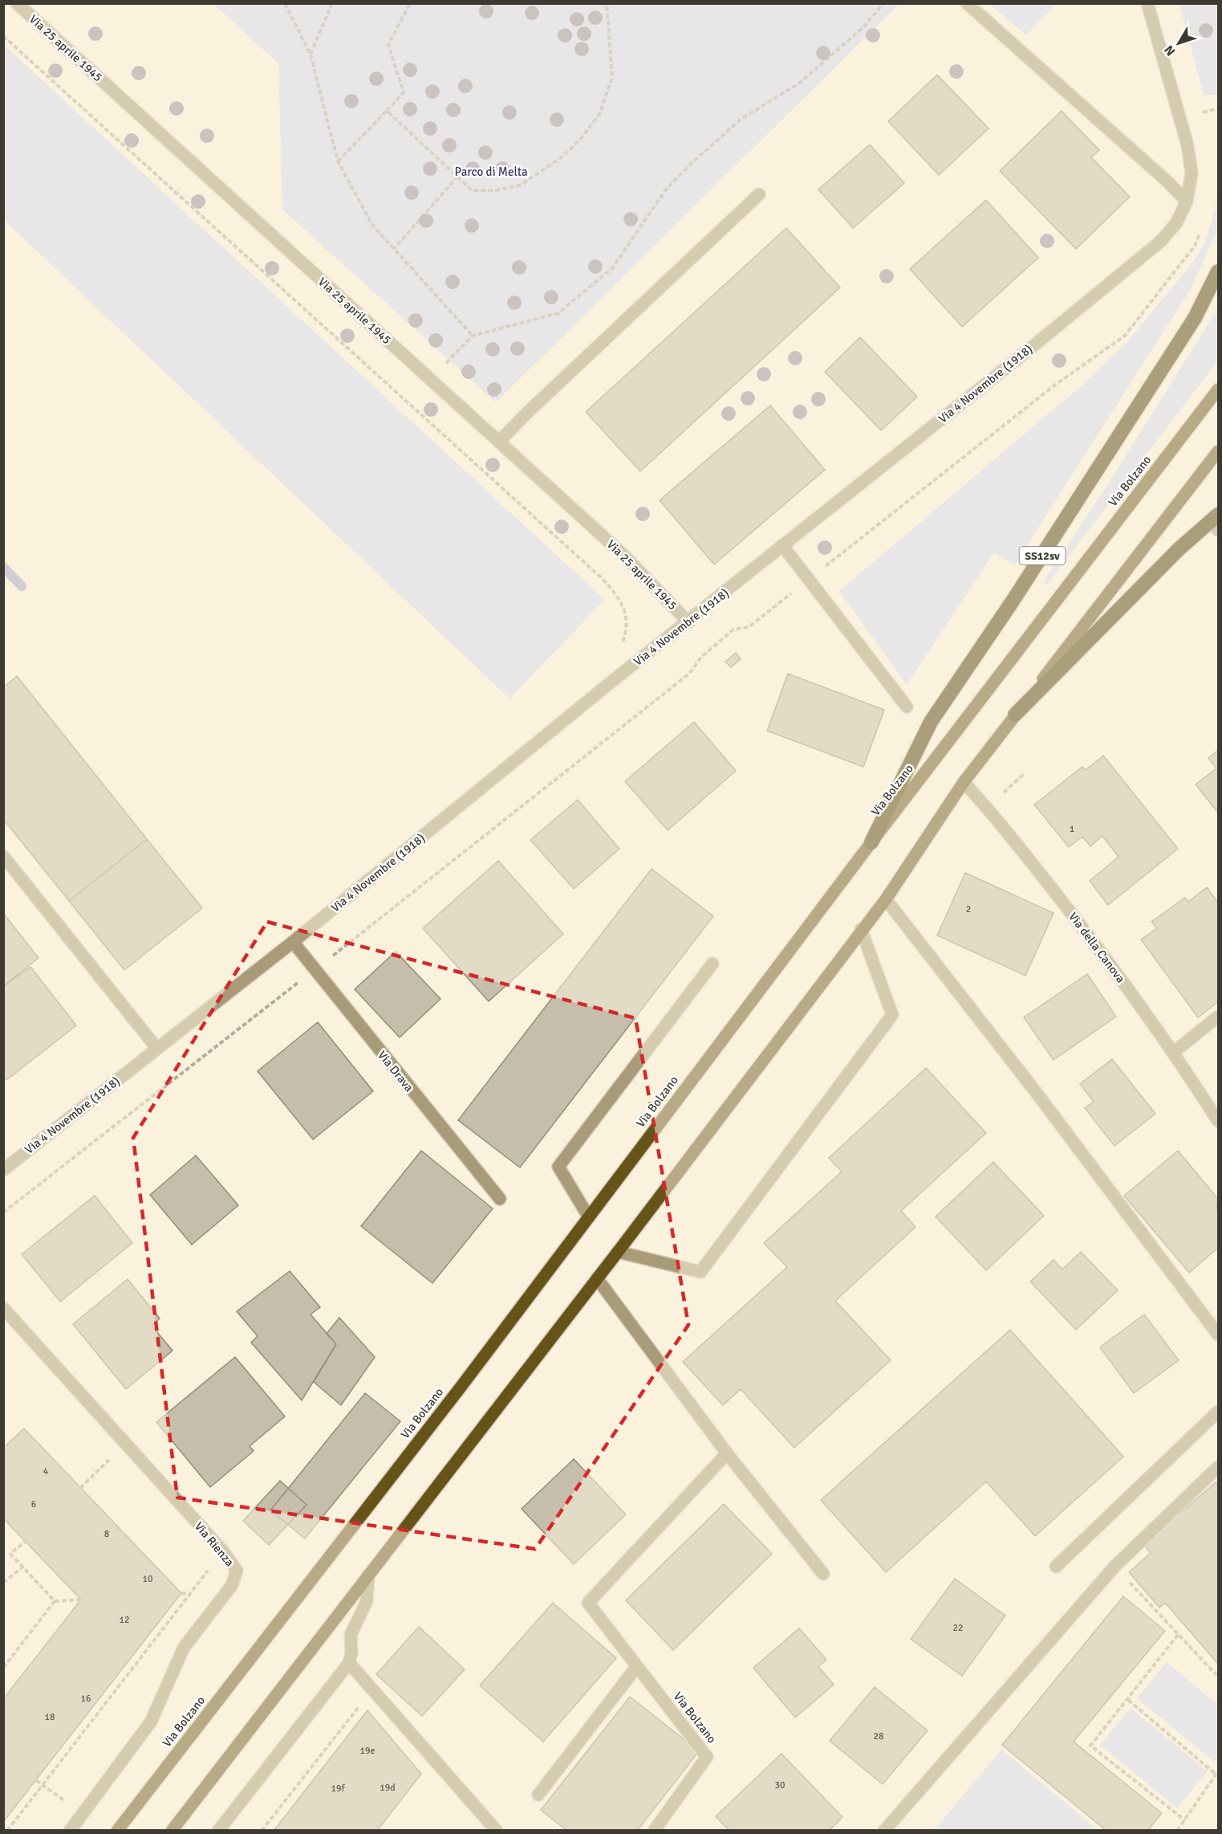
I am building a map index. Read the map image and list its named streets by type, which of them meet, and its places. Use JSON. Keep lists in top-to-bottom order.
{
  "streets": {
    "highway": ["SS12sv"],
    "main road": ["Via Bolzano"],
    "street": [
      "Via 25 aprile 1945",
      "Via 4 Novembre (1918)",
      "Via della Canova",
      "Via Drava",
      "Via Rienza"
    ]
  },
  "crossings": [
    ["Via 25 aprile 1945", "Via 4 Novembre (1918)"],
    ["Via 4 Novembre (1918)", "Via Drava"],
    ["Via Bolzano", "SS12sv"]
  ],
  "parks": ["Parco di Melta"],
  "house_numbers": [
    "1",
    "2",
    "4",
    "6",
    "8",
    "10",
    "12",
    "22",
    "16",
    "18",
    "28",
    "19e",
    "30",
    "19d",
    "19f"
  ],
  "north": "bottom left"
}
